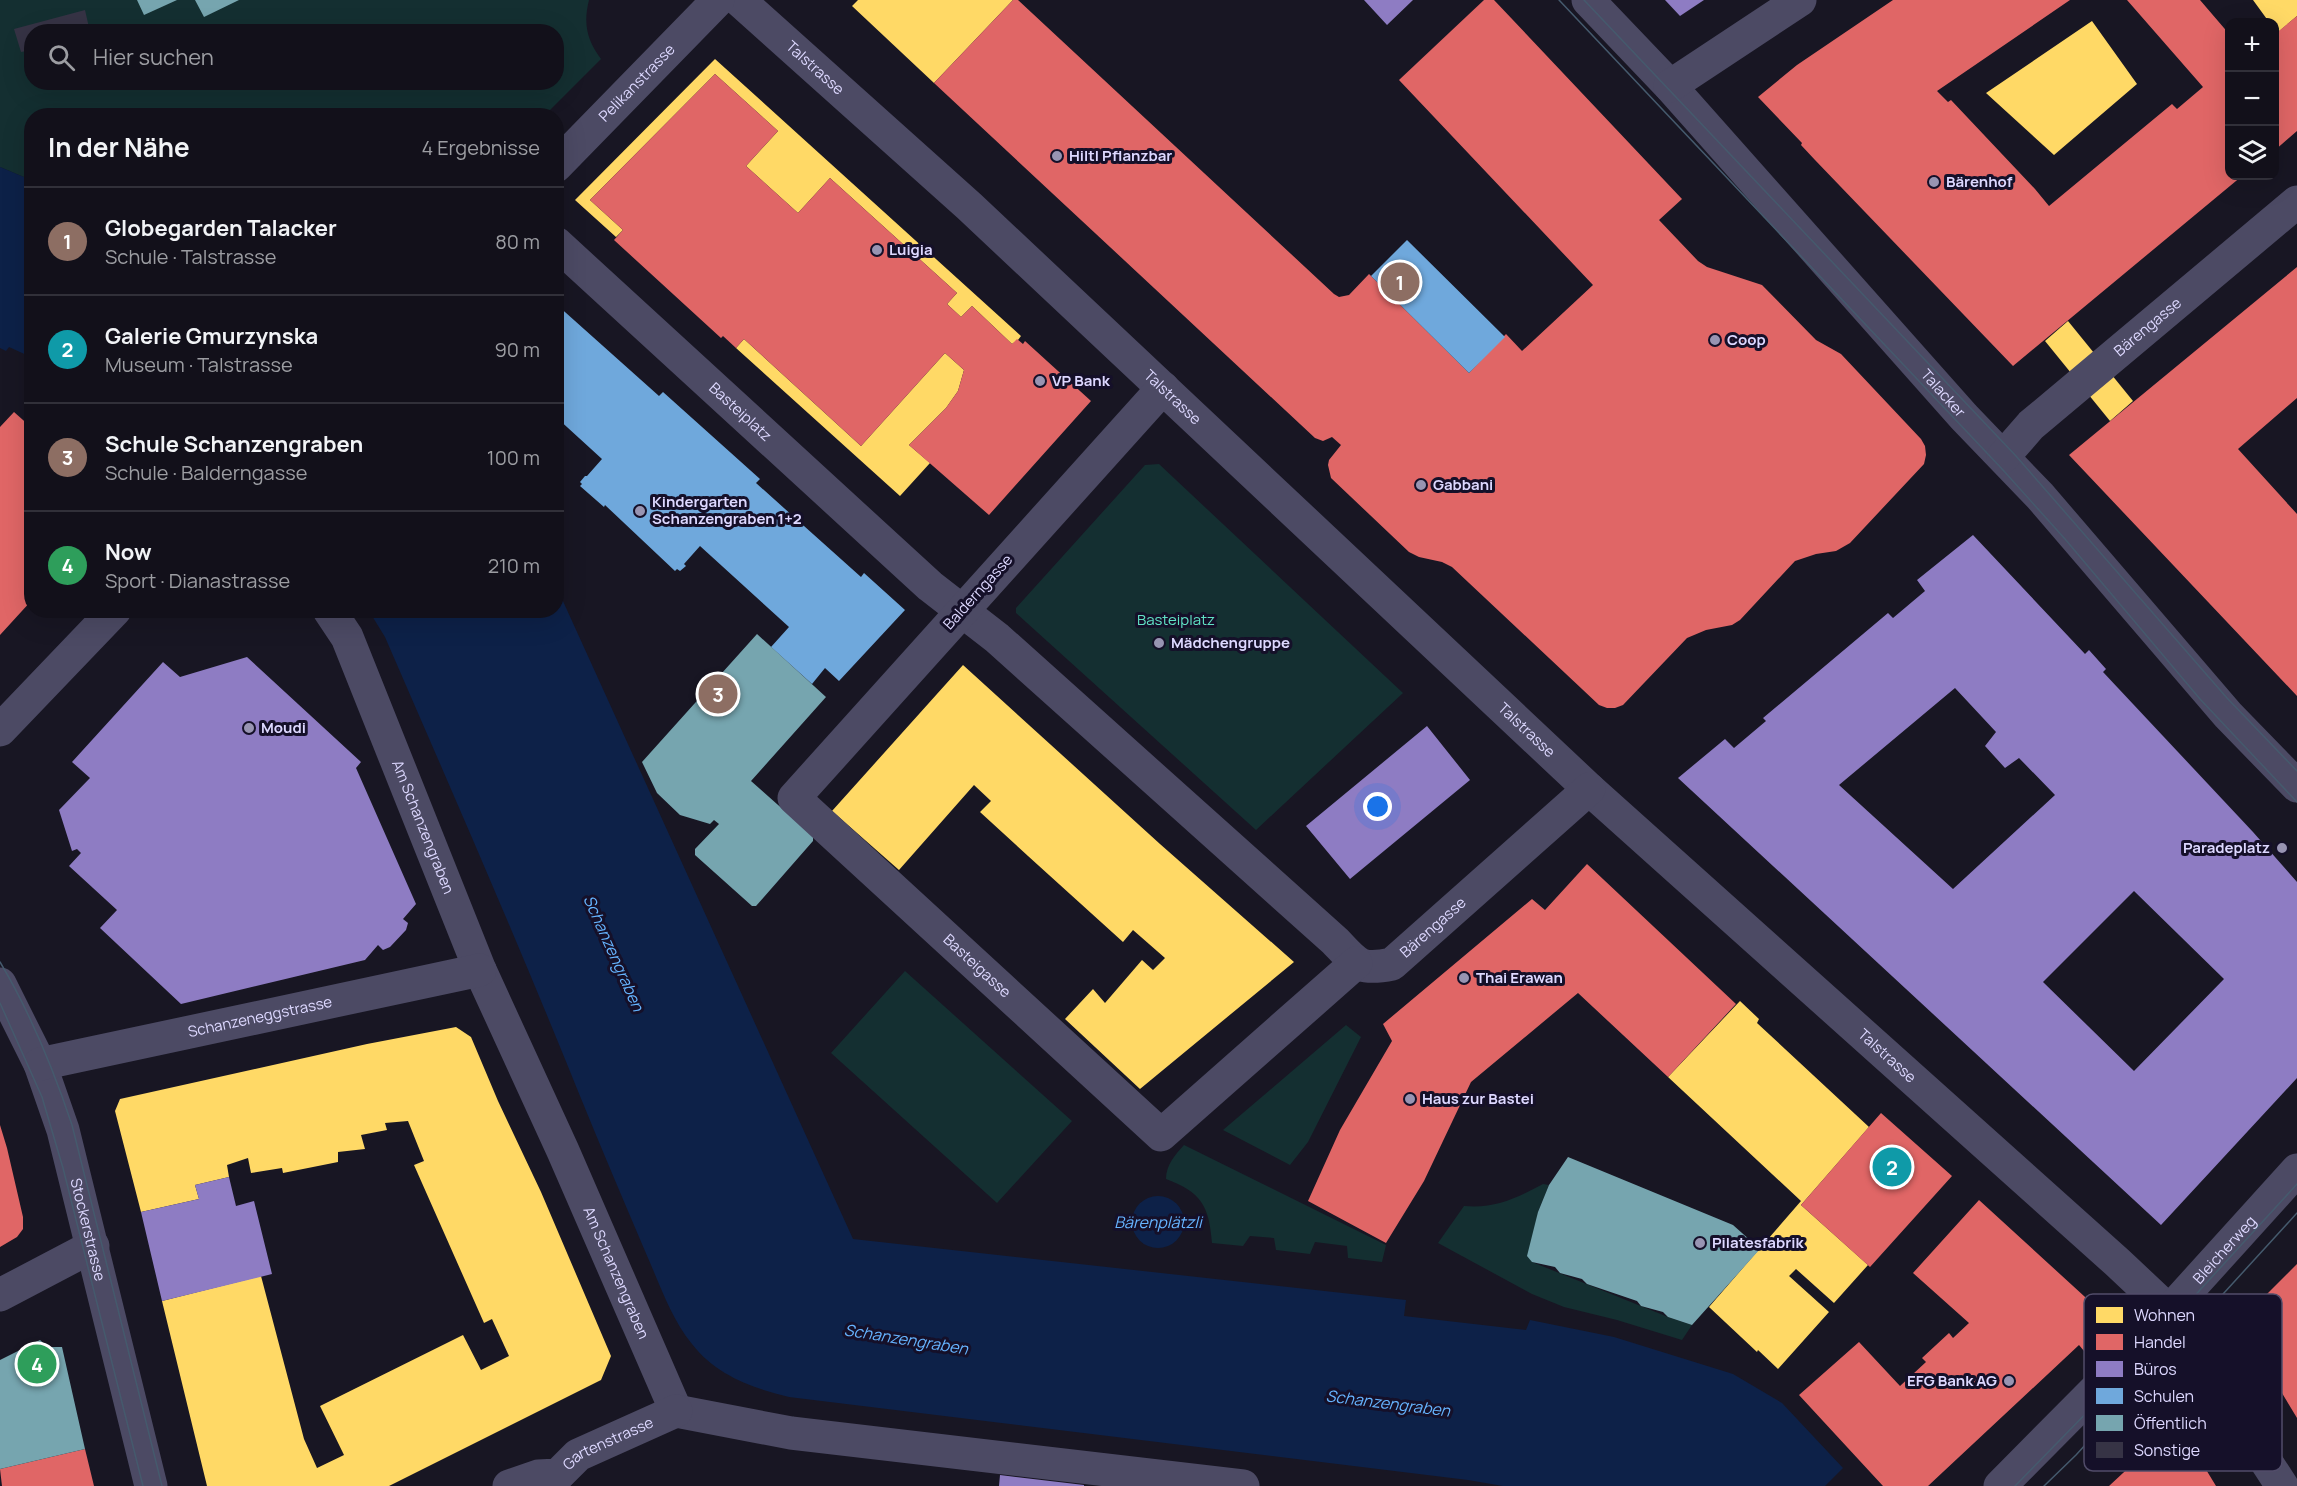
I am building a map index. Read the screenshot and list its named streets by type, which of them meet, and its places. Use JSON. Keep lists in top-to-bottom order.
{
  "streets": {
    "street": [
      "Talstrasse",
      "Pelikanstrasse",
      "Bärengasse",
      "Talacker",
      "Basteiplatz",
      "Balderngasse",
      "Am Schanzengraben",
      "Basteigasse",
      "Schanzeneggstrasse",
      "Stockerstrasse",
      "Bleicherweg",
      "Gartenstrasse"
    ]
  },
  "crossings": [
    ["Talstrasse", "Bärengasse"],
    ["Talstrasse", "Balderngasse"],
    ["Bärengasse", "Talacker"],
    ["Bärengasse", "Basteiplatz"],
    ["Bärengasse", "Basteigasse"],
    ["Basteiplatz", "Balderngasse"],
    ["Basteiplatz", "Basteigasse"],
    ["Balderngasse", "Basteigasse"],
    ["Am Schanzengraben", "Schanzeneggstrasse"],
    ["Am Schanzengraben", "Gartenstrasse"],
    ["Schanzeneggstrasse", "Stockerstrasse"]
  ],
  "water": ["Schanzengraben", "Bärenplätzli"],
  "parks": ["Basteiplatz"],
  "places": [
    "Hiltl Pflanzbar",
    "Bärenhof",
    "Luigia",
    "Coop",
    "VP Bank",
    "Gabbani",
    "Kindergarten Schanzengraben 1+2",
    "Mädchengruppe",
    "Moudi",
    "Paradeplatz",
    "Thai Erawan",
    "Haus zur Bastei",
    "Pilatesfabrik",
    "EFG Bank AG"
  ],
  "legend": [
    "Wohnen",
    "Handel",
    "Büros",
    "Schulen",
    "Öffentlich",
    "Sonstige"
  ],
  "page": {
    "map_buttons": ["+", "−"],
    "search": "Hier suchen",
    "heading": ["In der Nähe", "4 Ergebnisse"],
    "list": [
      {
        "mark": "1",
        "name": "Globegarden Talacker",
        "note": "Schule · Talstrasse",
        "value": "80 m"
      },
      {
        "mark": "2",
        "name": "Galerie Gmurzynska",
        "note": "Museum · Talstrasse",
        "value": "90 m"
      },
      {
        "mark": "3",
        "name": "Schule Schanzengraben",
        "note": "Schule · Balderngasse",
        "value": "100 m"
      },
      {
        "mark": "4",
        "name": "Now",
        "note": "Sport · Dianastrasse",
        "value": "210 m"
      }
    ],
    "pins": [
      "1",
      "3",
      "2",
      "4"
    ]
  }
}
